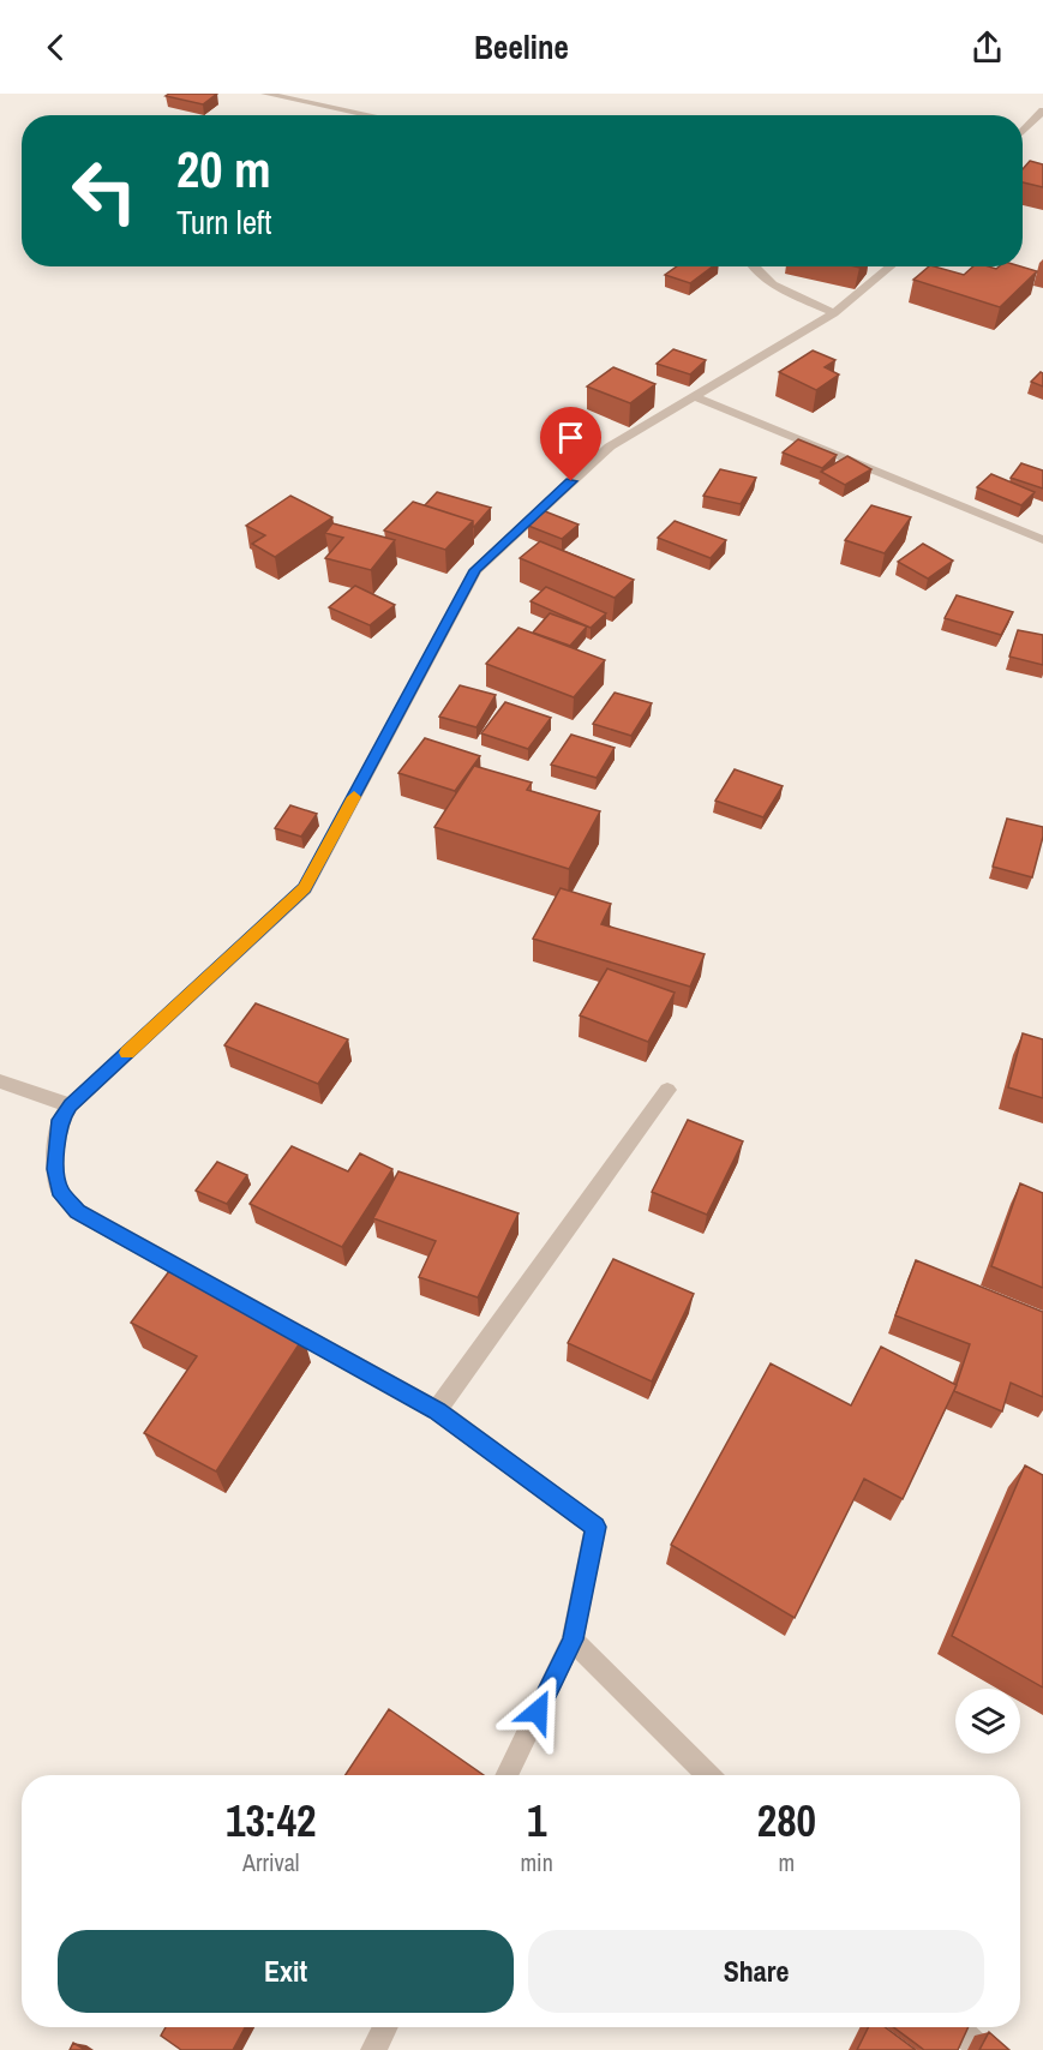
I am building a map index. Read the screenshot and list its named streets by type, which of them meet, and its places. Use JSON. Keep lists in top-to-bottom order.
{
  "page": {
    "header": "Beeline",
    "turn": ["20 m", "Turn left"],
    "eta": [
      "13:42",
      "Arrival",
      "1",
      "min",
      "280",
      "m"
    ],
    "buttons": ["Exit", "Share"]
  }
}
